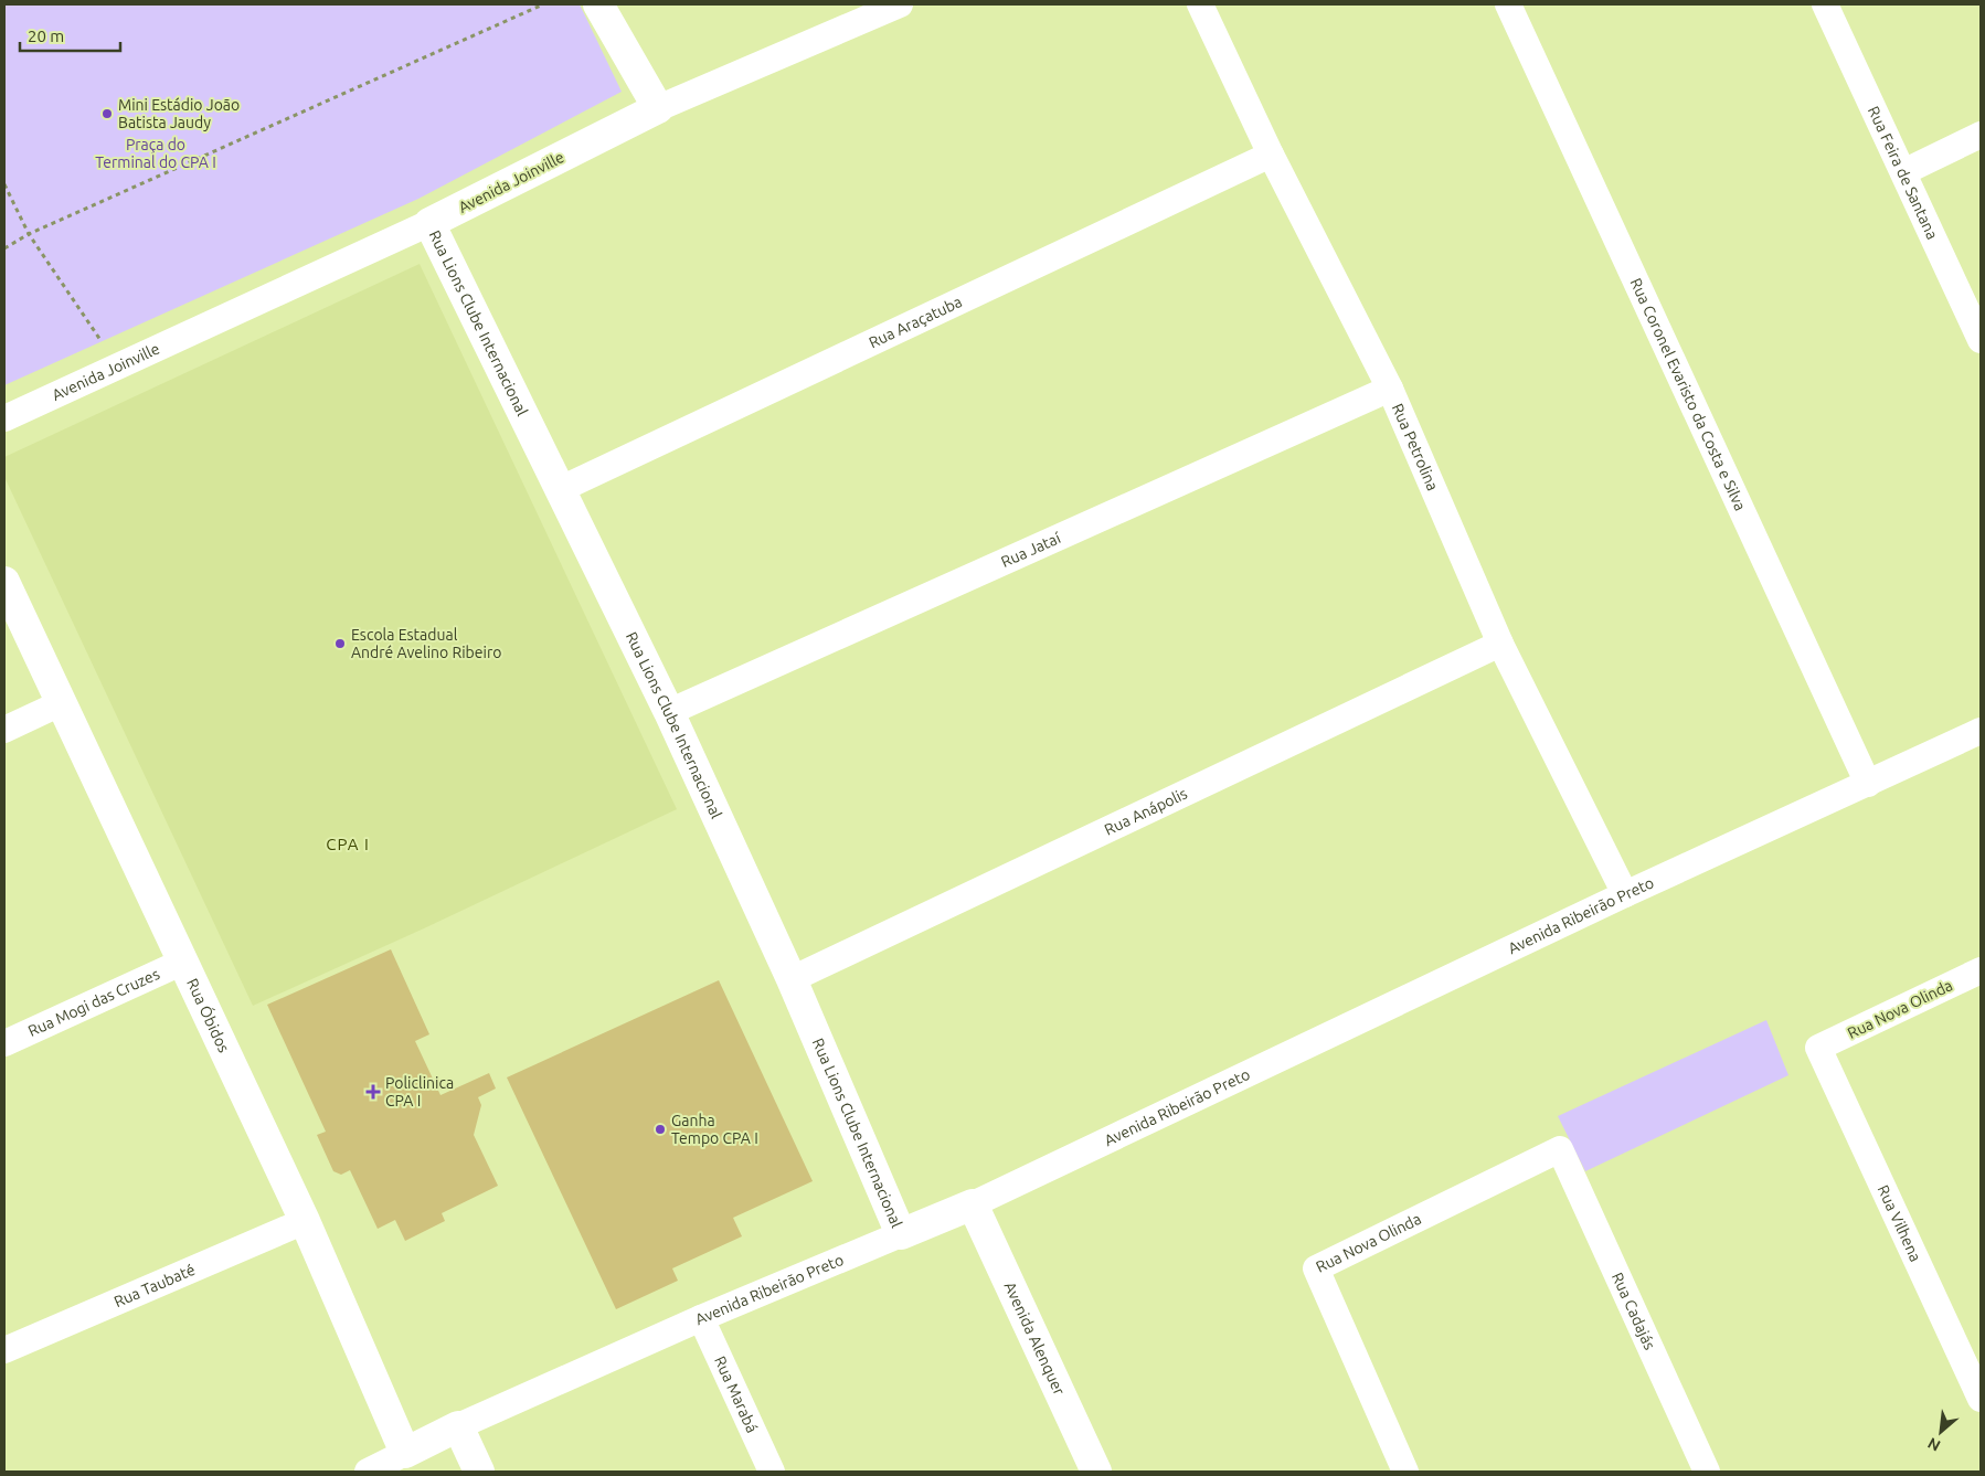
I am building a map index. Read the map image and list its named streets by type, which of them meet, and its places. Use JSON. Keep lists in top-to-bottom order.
{
  "streets": {
    "street": [
      "Rua Feira de Santana",
      "Avenida Joinville",
      "Rua Araçatuba",
      "Rua Lions Clube Internacional",
      "Rua Coronel Evaristo da Costa e Silva",
      "Rua Petrolina",
      "Rua Jataí",
      "Rua Anápolis",
      "Avenida Ribeirão Preto",
      "Rua Mogi das Cruzes",
      "Rua Nova Olinda",
      "Rua Óbidos",
      "Rua Vilhena",
      "Rua Taubaté",
      "Rua Cadajás",
      "Avenida Alenquer",
      "Rua Marabá"
    ]
  },
  "crossings": [
    ["Avenida Joinville", "Rua Lions Clube Internacional"],
    ["Rua Araçatuba", "Rua Lions Clube Internacional"],
    ["Rua Araçatuba", "Rua Petrolina"],
    ["Rua Lions Clube Internacional", "Rua Jataí"],
    ["Rua Lions Clube Internacional", "Rua Anápolis"],
    ["Rua Lions Clube Internacional", "Avenida Ribeirão Preto"],
    ["Rua Coronel Evaristo da Costa e Silva", "Avenida Ribeirão Preto"],
    ["Rua Petrolina", "Rua Jataí"],
    ["Rua Petrolina", "Rua Anápolis"],
    ["Rua Petrolina", "Avenida Ribeirão Preto"],
    ["Avenida Ribeirão Preto", "Rua Óbidos"],
    ["Avenida Ribeirão Preto", "Avenida Alenquer"],
    ["Avenida Ribeirão Preto", "Rua Marabá"],
    ["Rua Mogi das Cruzes", "Rua Óbidos"],
    ["Rua Nova Olinda", "Rua Vilhena"],
    ["Rua Nova Olinda", "Rua Cadajás"],
    ["Rua Óbidos", "Rua Taubaté"]
  ],
  "districts": ["CPA I"],
  "parks": ["Praça do Terminal do CPA I"],
  "places": {
    "other": ["Mini Estádio João Batista Jaudy", "Escola Estadual André Avelino Ribeiro", "Ganha Tempo CPA I"],
    "health": ["Policlinica CPA I"]
  },
  "scale_bar": "20 m",
  "north": "bottom left"
}
